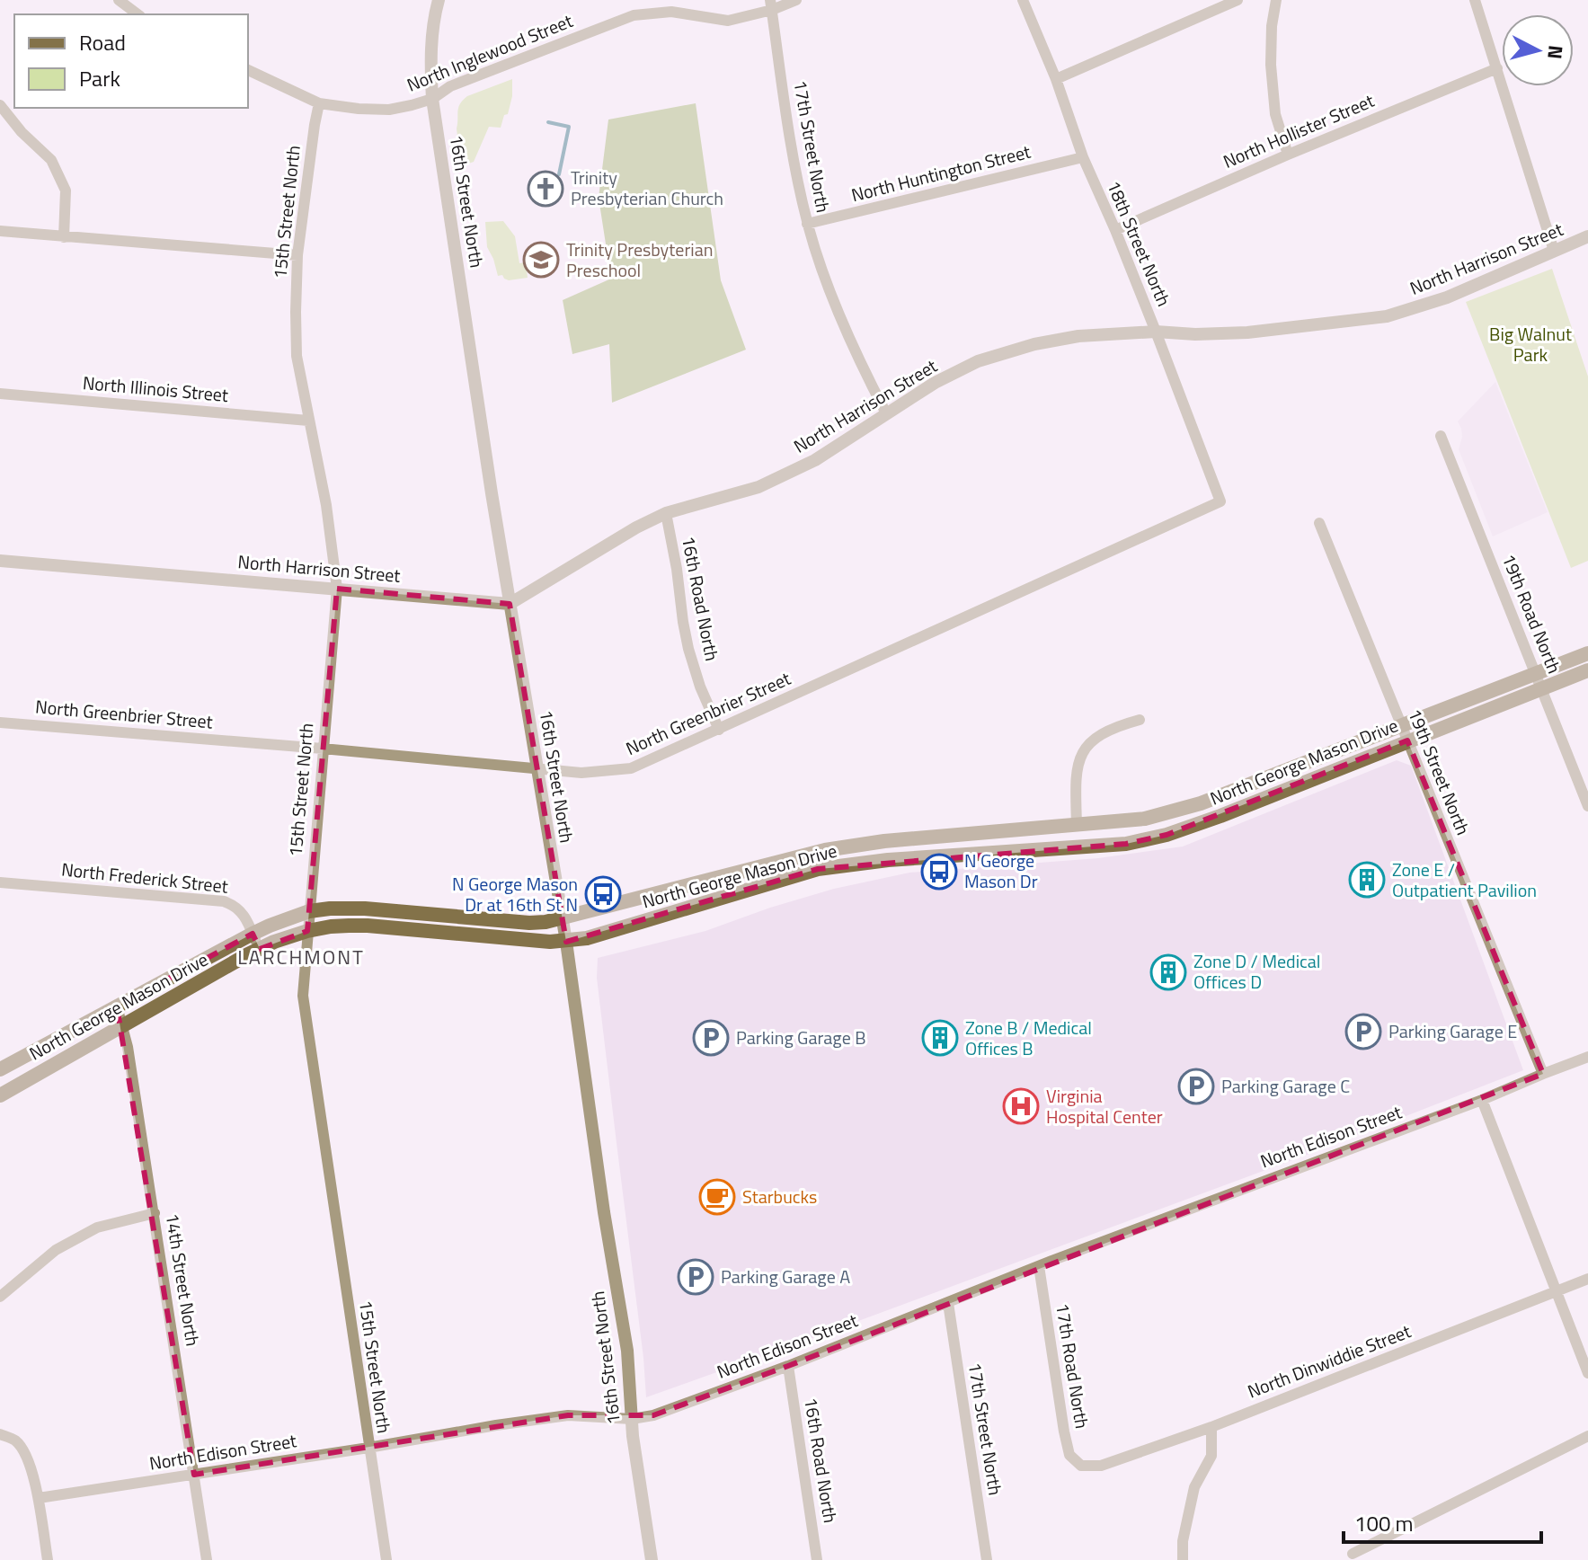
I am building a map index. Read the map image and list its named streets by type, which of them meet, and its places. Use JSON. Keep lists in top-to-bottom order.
{
  "streets": {
    "main road": ["North George Mason Drive"],
    "street": [
      "North Inglewood Street",
      "North Hollister Street",
      "17th Street North",
      "North Huntington Street",
      "16th Street North",
      "15th Street North",
      "18th Street North",
      "North Harrison Street",
      "North Illinois Street",
      "16th Road North",
      "19th Road North",
      "North Greenbrier Street",
      "19th Street North",
      "North Frederick Street",
      "North Edison Street",
      "14th Street North",
      "North Dinwiddie Street",
      "17th Road North"
    ]
  },
  "crossings": [
    ["North Inglewood Street", "17th Street North"],
    ["North Inglewood Street", "16th Street North"],
    ["North Inglewood Street", "15th Street North"],
    ["North Hollister Street", "18th Street North"],
    ["17th Street North", "North Huntington Street"],
    ["17th Street North", "North Harrison Street"],
    ["17th Street North", "North Edison Street"],
    ["North Huntington Street", "18th Street North"],
    ["16th Street North", "North Harrison Street"],
    ["16th Street North", "North Greenbrier Street"],
    ["16th Street North", "North George Mason Drive"],
    ["16th Street North", "North Edison Street"],
    ["15th Street North", "North Harrison Street"],
    ["15th Street North", "North Illinois Street"],
    ["15th Street North", "North Greenbrier Street"],
    ["15th Street North", "North George Mason Drive"],
    ["15th Street North", "North Edison Street"],
    ["18th Street North", "North Harrison Street"],
    ["18th Street North", "North Greenbrier Street"],
    ["North Harrison Street", "16th Road North"],
    ["16th Road North", "North Greenbrier Street"],
    ["16th Road North", "North Edison Street"],
    ["19th Road North", "North George Mason Drive"],
    ["North George Mason Drive", "19th Street North"],
    ["North George Mason Drive", "North Frederick Street"],
    ["North George Mason Drive", "14th Street North"],
    ["19th Street North", "North Edison Street"],
    ["North Edison Street", "14th Street North"],
    ["North Edison Street", "17th Road North"],
    ["North Dinwiddie Street", "17th Road North"]
  ],
  "districts": ["LARCHMONT"],
  "parks": ["Big Walnut Park"],
  "places": {
    "church": ["Trinity Presbyterian Church"],
    "school or university": ["Trinity Presbyterian Preschool"],
    "bus stop": ["N George Mason Dr", "N George Mason Dr at 16th St N"],
    "building": ["Zone E / Outpatient Pavilion", "Zone D / Medical Offices D", "Zone B / Medical Offices B"],
    "parking": [
      "Parking Garage E",
      "Parking Garage B",
      "Parking Garage C",
      "Parking Garage A"
    ],
    "hospital": ["Virginia Hospital Center"],
    "cafe": ["Starbucks"]
  },
  "legend": ["Road", "Park"],
  "scale_bar": "100 m",
  "north": "right"
}
